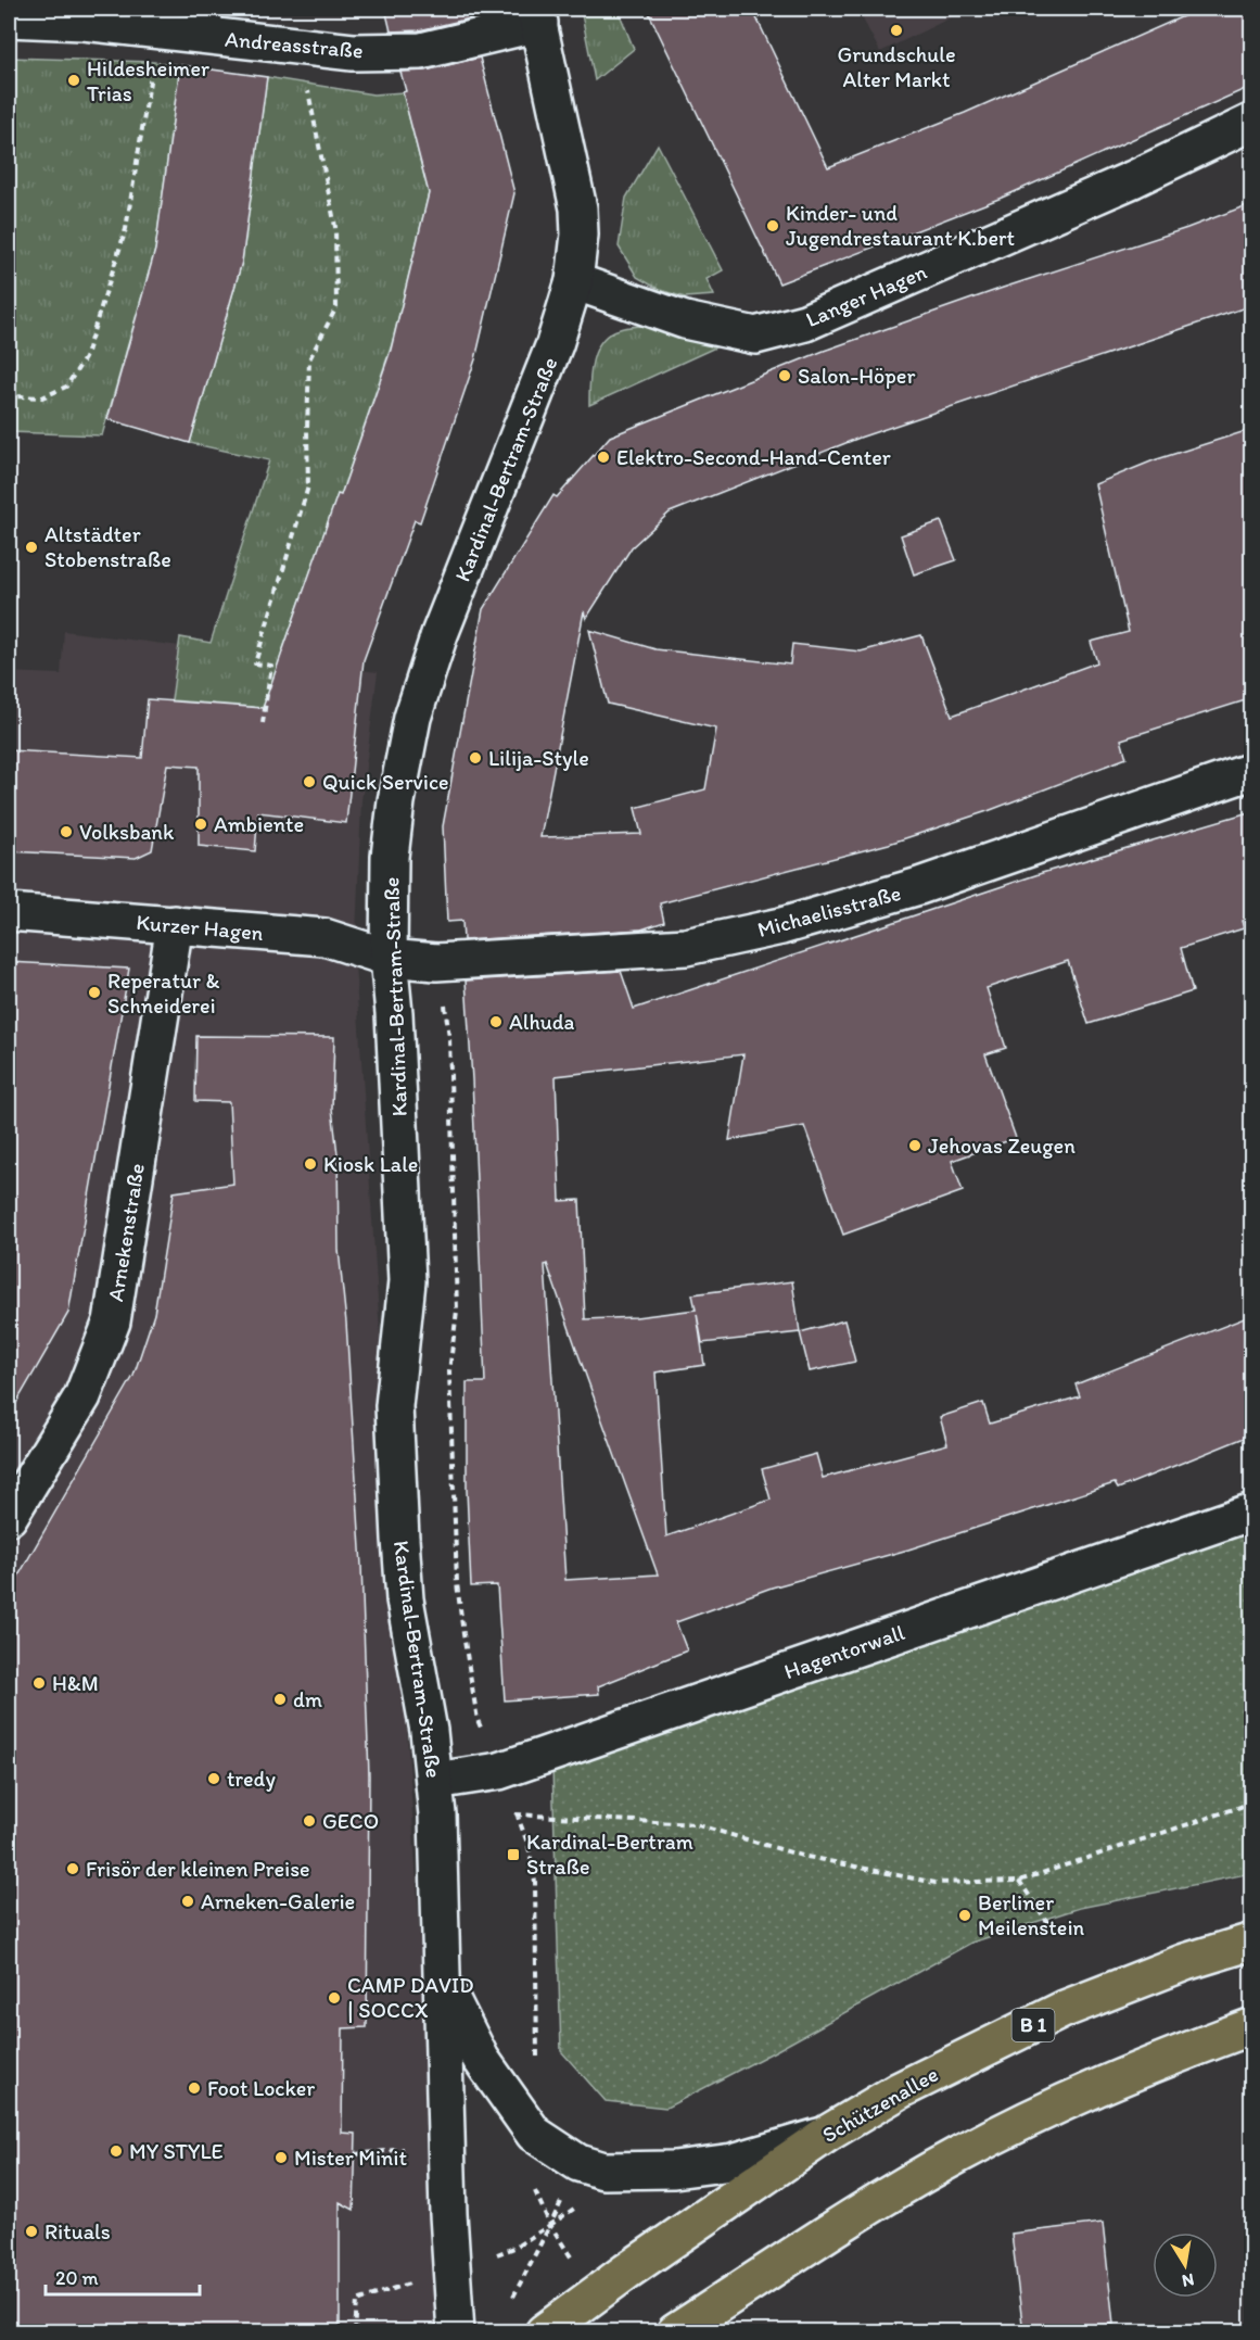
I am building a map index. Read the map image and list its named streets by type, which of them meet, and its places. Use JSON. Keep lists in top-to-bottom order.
{
  "streets": {
    "main road": ["B 1", "Schützenallee"],
    "street": [
      "Andreasstraße",
      "Langer Hagen",
      "Kardinal-Bertram-Straße",
      "Michaelisstraße",
      "Kurzer Hagen",
      "Arnekenstraße",
      "Hagentorwall"
    ]
  },
  "crossings": [
    ["Andreasstraße", "Kardinal-Bertram-Straße"],
    ["Langer Hagen", "Kardinal-Bertram-Straße"],
    ["Kardinal-Bertram-Straße", "Michaelisstraße"],
    ["Kardinal-Bertram-Straße", "Kurzer Hagen"],
    ["Kardinal-Bertram-Straße", "Hagentorwall"],
    ["Kardinal-Bertram-Straße", "Schützenallee"],
    ["Michaelisstraße", "Kurzer Hagen"],
    ["Kurzer Hagen", "Arnekenstraße"]
  ],
  "places": {
    "other": [
      "Grundschule Alter Markt",
      "Hildesheimer Trias",
      "Kinder- und Jugendrestaurant K.bert",
      "Salon-Höper",
      "Elektro-Second-Hand-Center",
      "Altstädter Stobenstraße",
      "Lilija-Style",
      "Quick Service",
      "Ambiente",
      "Volksbank",
      "Reperatur & Schneiderei",
      "Alhuda",
      "Jehovas Zeugen",
      "Kiosk Lale",
      "H&M",
      "dm",
      "tredy",
      "GECO",
      "Frisör der kleinen Preise",
      "Arneken-Galerie",
      "Berliner Meilenstein",
      "CAMP DAVID | SOCCX",
      "Foot Locker",
      "MY STYLE",
      "Mister Minit",
      "Rituals"
    ],
    "transit": ["Kardinal-Bertram Straße"]
  },
  "scale_bar": "20 m",
  "north": "bottom"
}
